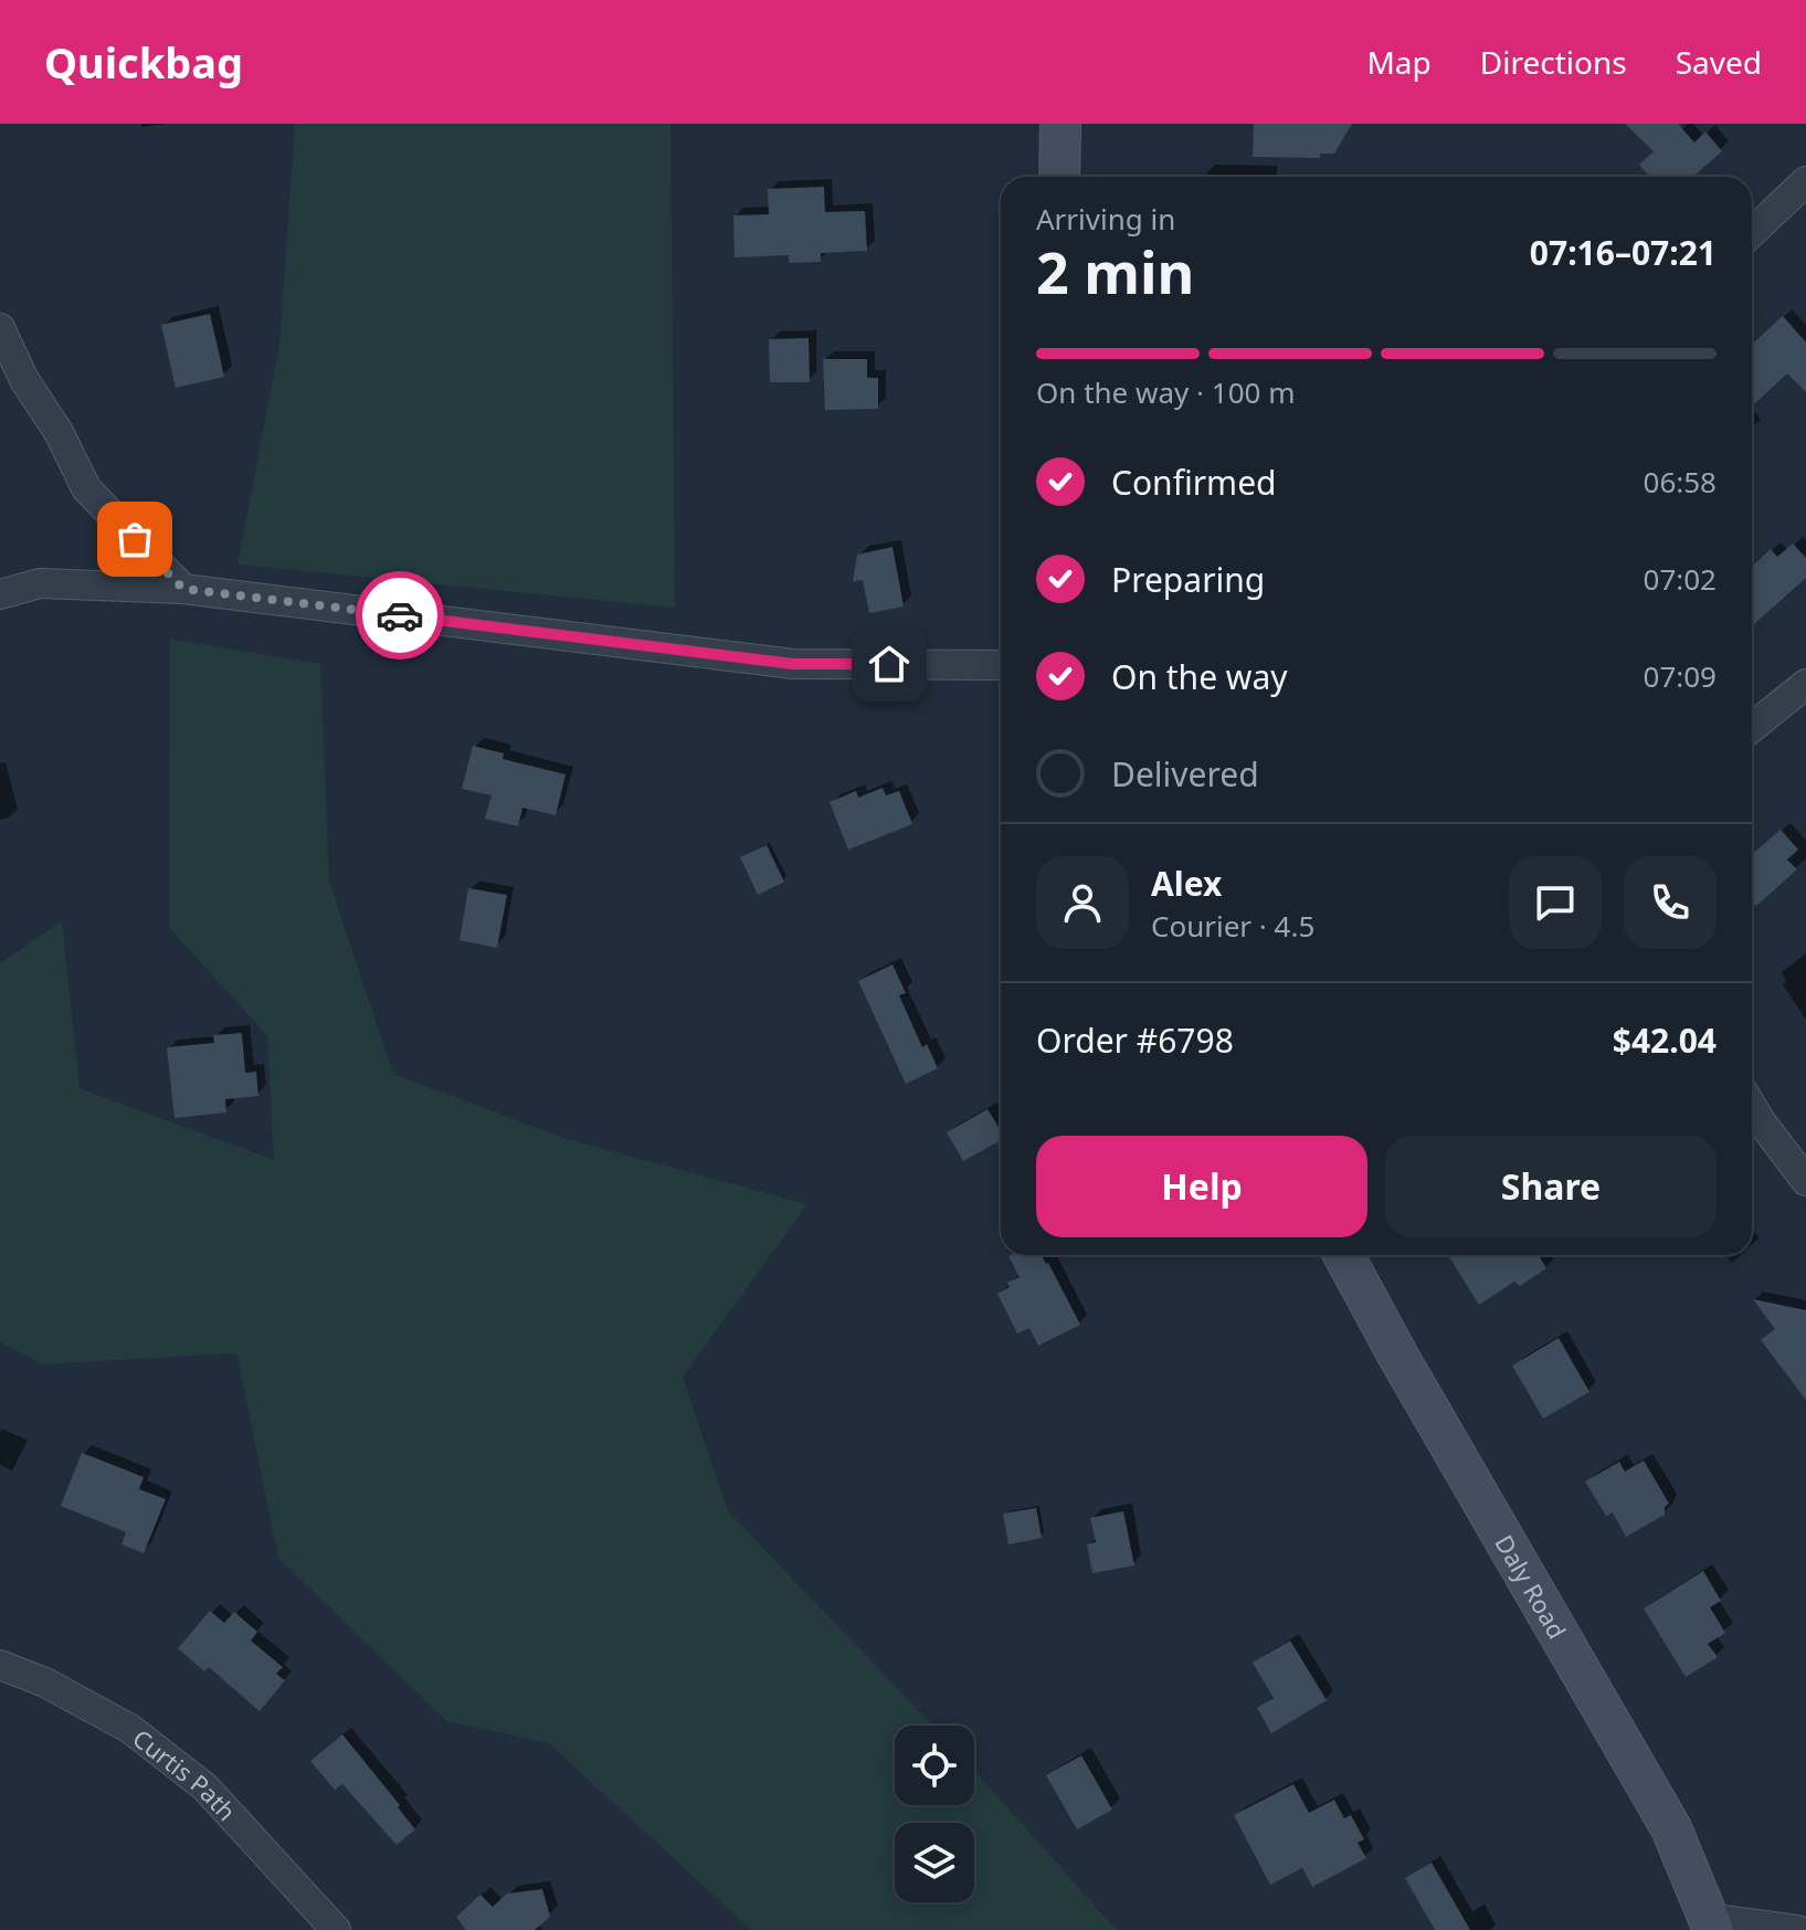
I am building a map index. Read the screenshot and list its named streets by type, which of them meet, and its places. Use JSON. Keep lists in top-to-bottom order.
{
  "streets": {
    "street": ["Daly Road", "Curtis Path"]
  },
  "page": {
    "header": "Quickbag",
    "nav": ["Map", "Directions", "Saved"],
    "heading": ["2 min", "Arriving in", "07:16–07:21"],
    "panel": [
      "Alex",
      "Courier · 4.5",
      "Order #6798",
      "$42.04"
    ],
    "bar": "On the way · 100 m",
    "list": [
      ["Confirmed", "06:58"],
      ["Preparing", "07:02"],
      ["On the way", "07:09"],
      "Delivered"
    ],
    "buttons": ["Help", "Share"]
  }
}
